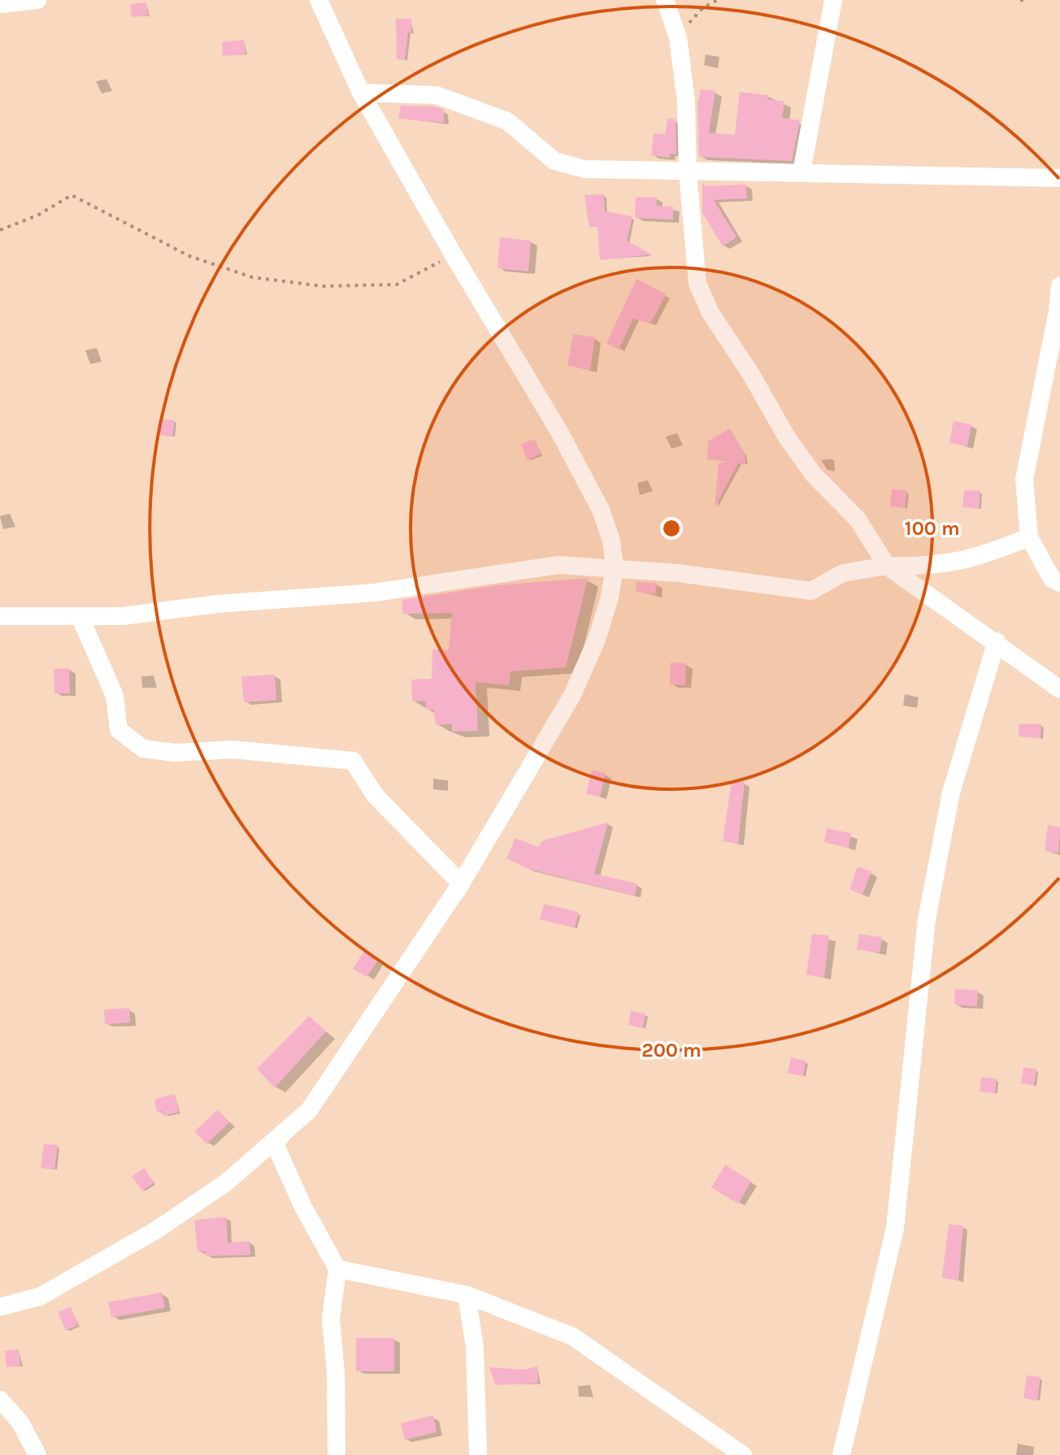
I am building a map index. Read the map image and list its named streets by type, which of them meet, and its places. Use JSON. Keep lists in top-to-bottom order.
{
  "rings": ["100 m", "200 m"]
}
